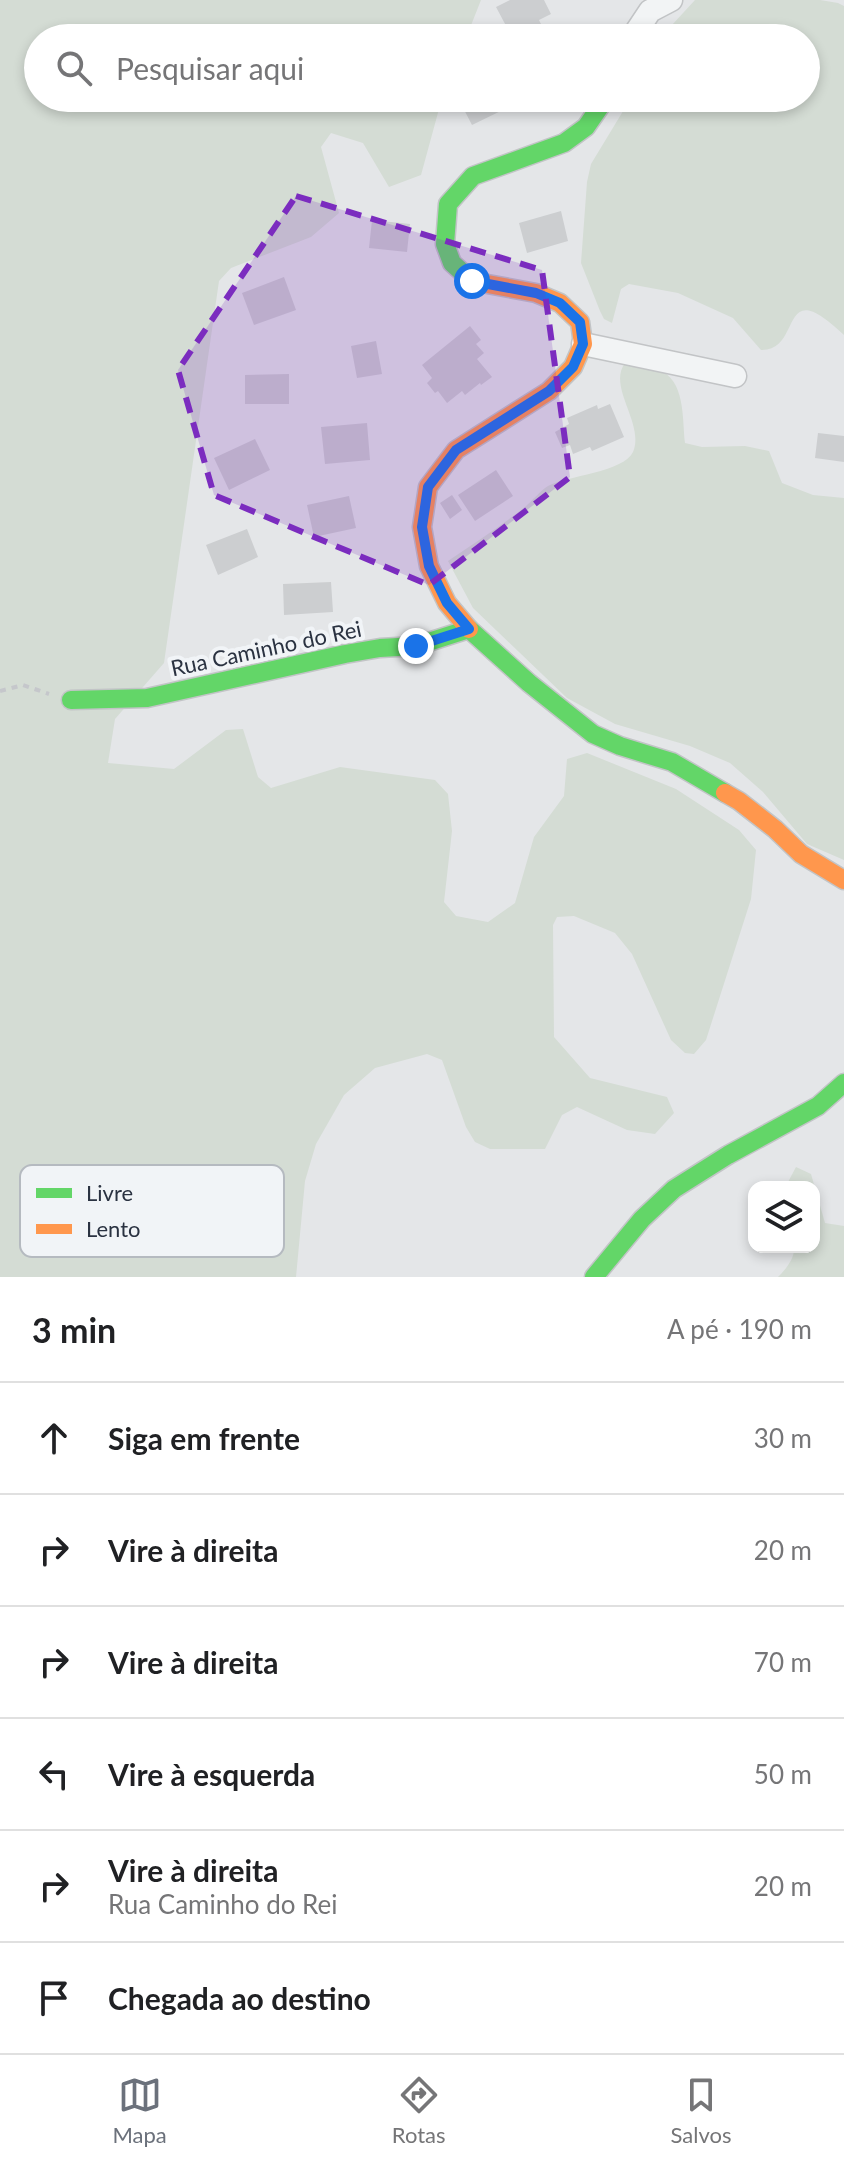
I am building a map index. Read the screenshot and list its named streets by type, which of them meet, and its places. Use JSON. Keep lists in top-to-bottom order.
{
  "streets": {
    "street": ["Rua Caminho do Rei"]
  },
  "legend": ["Livre", "Lento"],
  "page": {
    "search": "Pesquisar aqui",
    "heading": ["3 min", "A pé · 190 m"],
    "list": [
      ["Siga em frente", "30 m"],
      ["Vire à direita", "20 m"],
      ["Vire à direita", "70 m"],
      ["Vire à esquerda", "50 m"],
      ["Vire à direita", "Rua Caminho do Rei", "20 m"],
      "Chegada ao destino"
    ],
    "nav": ["Mapa", "Rotas", "Salvos"]
  }
}
